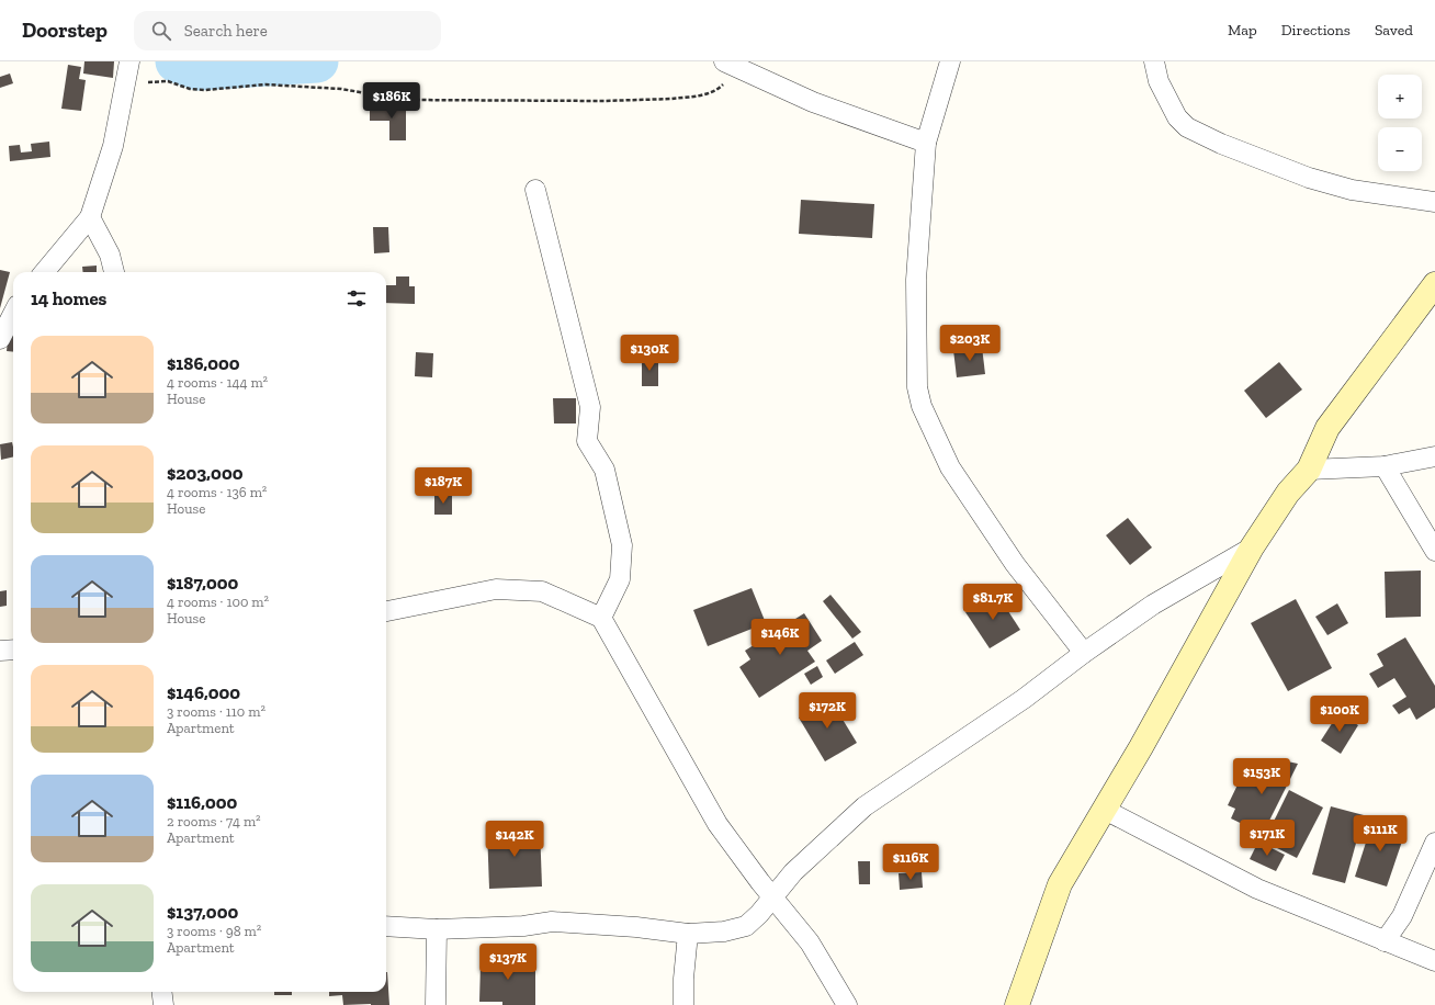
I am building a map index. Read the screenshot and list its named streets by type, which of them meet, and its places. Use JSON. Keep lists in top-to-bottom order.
{
  "page": {
    "header": "Doorstep",
    "search": "Search here",
    "nav": ["Map", "Directions", "Saved"],
    "map_buttons": ["+", "−"],
    "price": [
      "$186K",
      "$203K",
      "$130K",
      "$187K",
      "$81.7K",
      "$146K",
      "$172K",
      "$100K",
      "$153K",
      "$111K",
      "$171K",
      "$142K",
      "$116K",
      "$137K"
    ],
    "heading": "14 homes",
    "list": [
      {
        "name": "$186,000",
        "note": "4 rooms · 144 m² · House"
      },
      {
        "name": "$203,000",
        "note": "4 rooms · 136 m² · House"
      },
      {
        "name": "$187,000",
        "note": "4 rooms · 100 m² · House"
      },
      {
        "name": "$146,000",
        "note": "3 rooms · 110 m² · Apartment"
      },
      {
        "name": "$116,000",
        "note": "2 rooms · 74 m² · Apartment"
      },
      {
        "name": "$137,000",
        "note": "3 rooms · 98 m² · Apartment"
      }
    ]
  }
}
